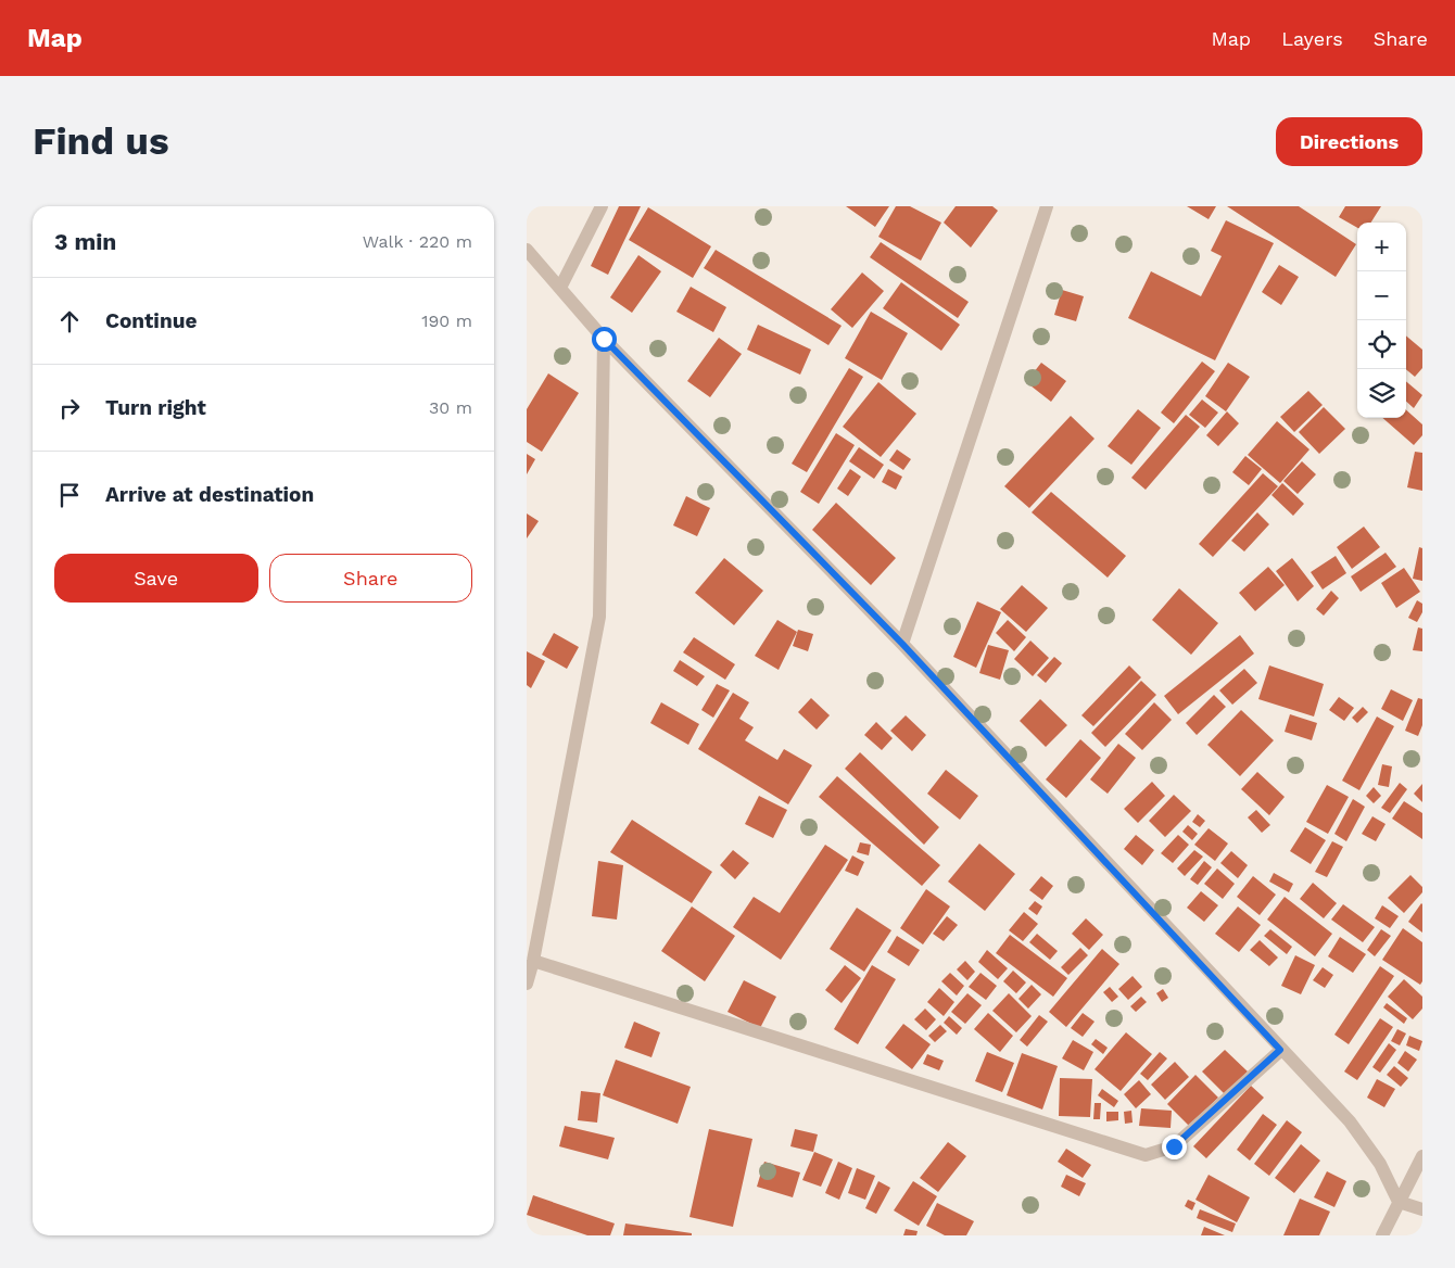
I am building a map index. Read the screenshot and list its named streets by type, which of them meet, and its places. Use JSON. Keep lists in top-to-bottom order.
{
  "page": {
    "header": "Map",
    "nav": ["Map", "Layers", "Share"],
    "buttons": [
      "Directions",
      ["Save", "Share"]
    ],
    "title": "Find us",
    "heading": ["3 min", "Walk · 220 m"],
    "map_buttons": ["+", "−"],
    "list": [
      ["Continue", "190 m"],
      ["Turn right", "30 m"],
      "Arrive at destination"
    ]
  }
}
